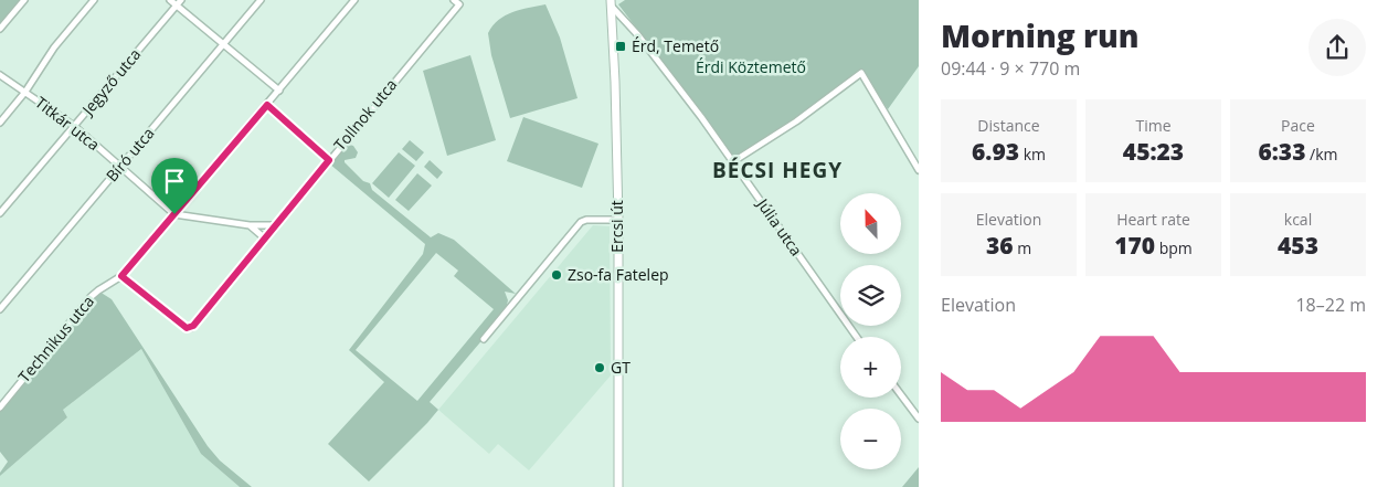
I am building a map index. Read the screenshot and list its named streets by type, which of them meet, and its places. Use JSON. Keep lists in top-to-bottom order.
{
  "streets": {
    "main road": ["Ercsi út"],
    "street": [
      "Jegyző utca",
      "Tollnok utca",
      "Titkár utca",
      "Bíró utca",
      "Júlia utca",
      "Technikus utca"
    ]
  },
  "crossings": [
    ["Jegyző utca", "Titkár utca"],
    ["Tollnok utca", "Technikus utca"],
    ["Titkár utca", "Bíró utca"],
    ["Titkár utca", "Technikus utca"],
    ["Ercsi út", "Júlia utca"]
  ],
  "districts": ["BÉCSI HEGY"],
  "parks": ["Érdi Köztemető"],
  "places": {
    "transit": ["Érd, Temető"],
    "other": ["Zso-fa Fatelep", "GT"]
  },
  "north": "top",
  "page": {
    "heading": ["Morning run", "09:44 · 9 × 770 m"],
    "stats": [
      ["Distance", "6.93 km"],
      ["Time", "45:23"],
      ["Pace", "6:33 /km"],
      ["Elevation", "36 m"],
      ["Heart rate", "170 bpm"],
      ["kcal", "453"]
    ],
    "map_buttons": ["+", "−"],
    "chart": ["Elevation", "18–22 m"]
  }
}
